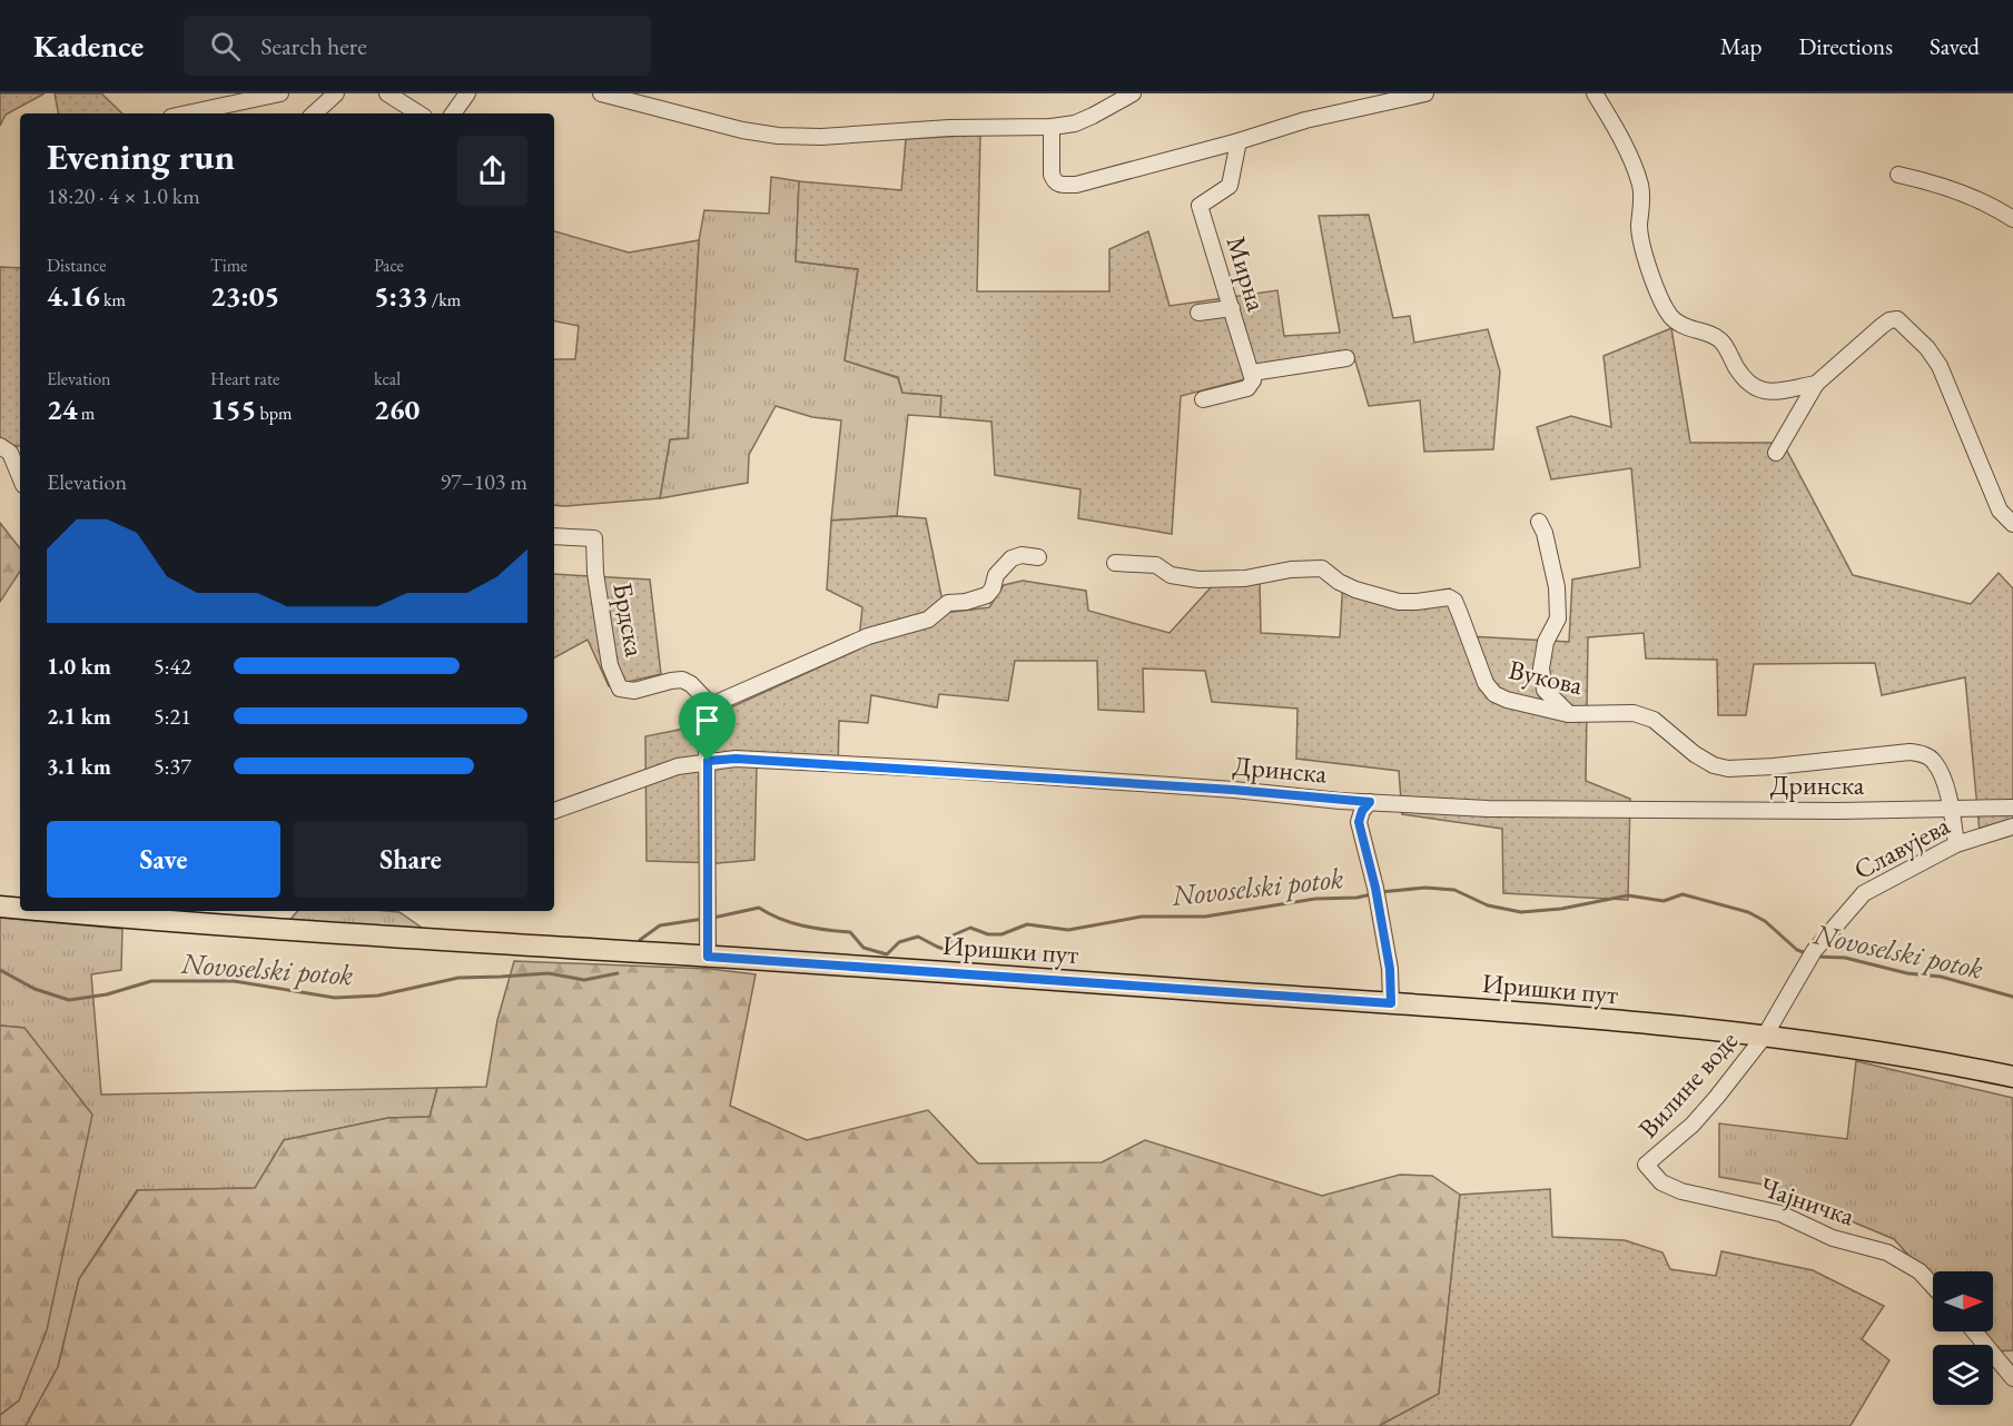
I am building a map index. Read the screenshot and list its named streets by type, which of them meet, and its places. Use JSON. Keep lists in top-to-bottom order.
{
  "streets": {
    "main road": ["Иришки пут"],
    "street": [
      "Мирна",
      "Брдска",
      "Вукова",
      "Дринска",
      "Славујева",
      "Вилине воде",
      "Чајничка"
    ]
  },
  "crossings": [
    ["Вукова", "Дринска"],
    ["Вукова", "Славујева"],
    ["Славујева", "Иришки пут"],
    ["Славујева", "Вилине воде"],
    ["Иришки пут", "Вилине воде"],
    ["Вилине воде", "Чајничка"]
  ],
  "water": ["Novoselski potok"],
  "north": "right",
  "page": {
    "header": "Kadence",
    "search": "Search here",
    "nav": ["Map", "Directions", "Saved"],
    "heading": ["Evening run", "18:20 · 4 × 1.0 km"],
    "stats": [
      ["Distance", "4.16 km"],
      ["Time", "23:05"],
      ["Pace", "5:33 /km"],
      ["Elevation", "24 m"],
      ["Heart rate", "155 bpm"],
      ["kcal", "260"]
    ],
    "chart": ["Elevation", "97–103 m"],
    "list": [
      {
        "name": "1.0 km",
        "note": "5:42"
      },
      {
        "name": "2.1 km",
        "note": "5:21"
      },
      {
        "name": "3.1 km",
        "note": "5:37"
      }
    ],
    "buttons": ["Save", "Share"]
  }
}
